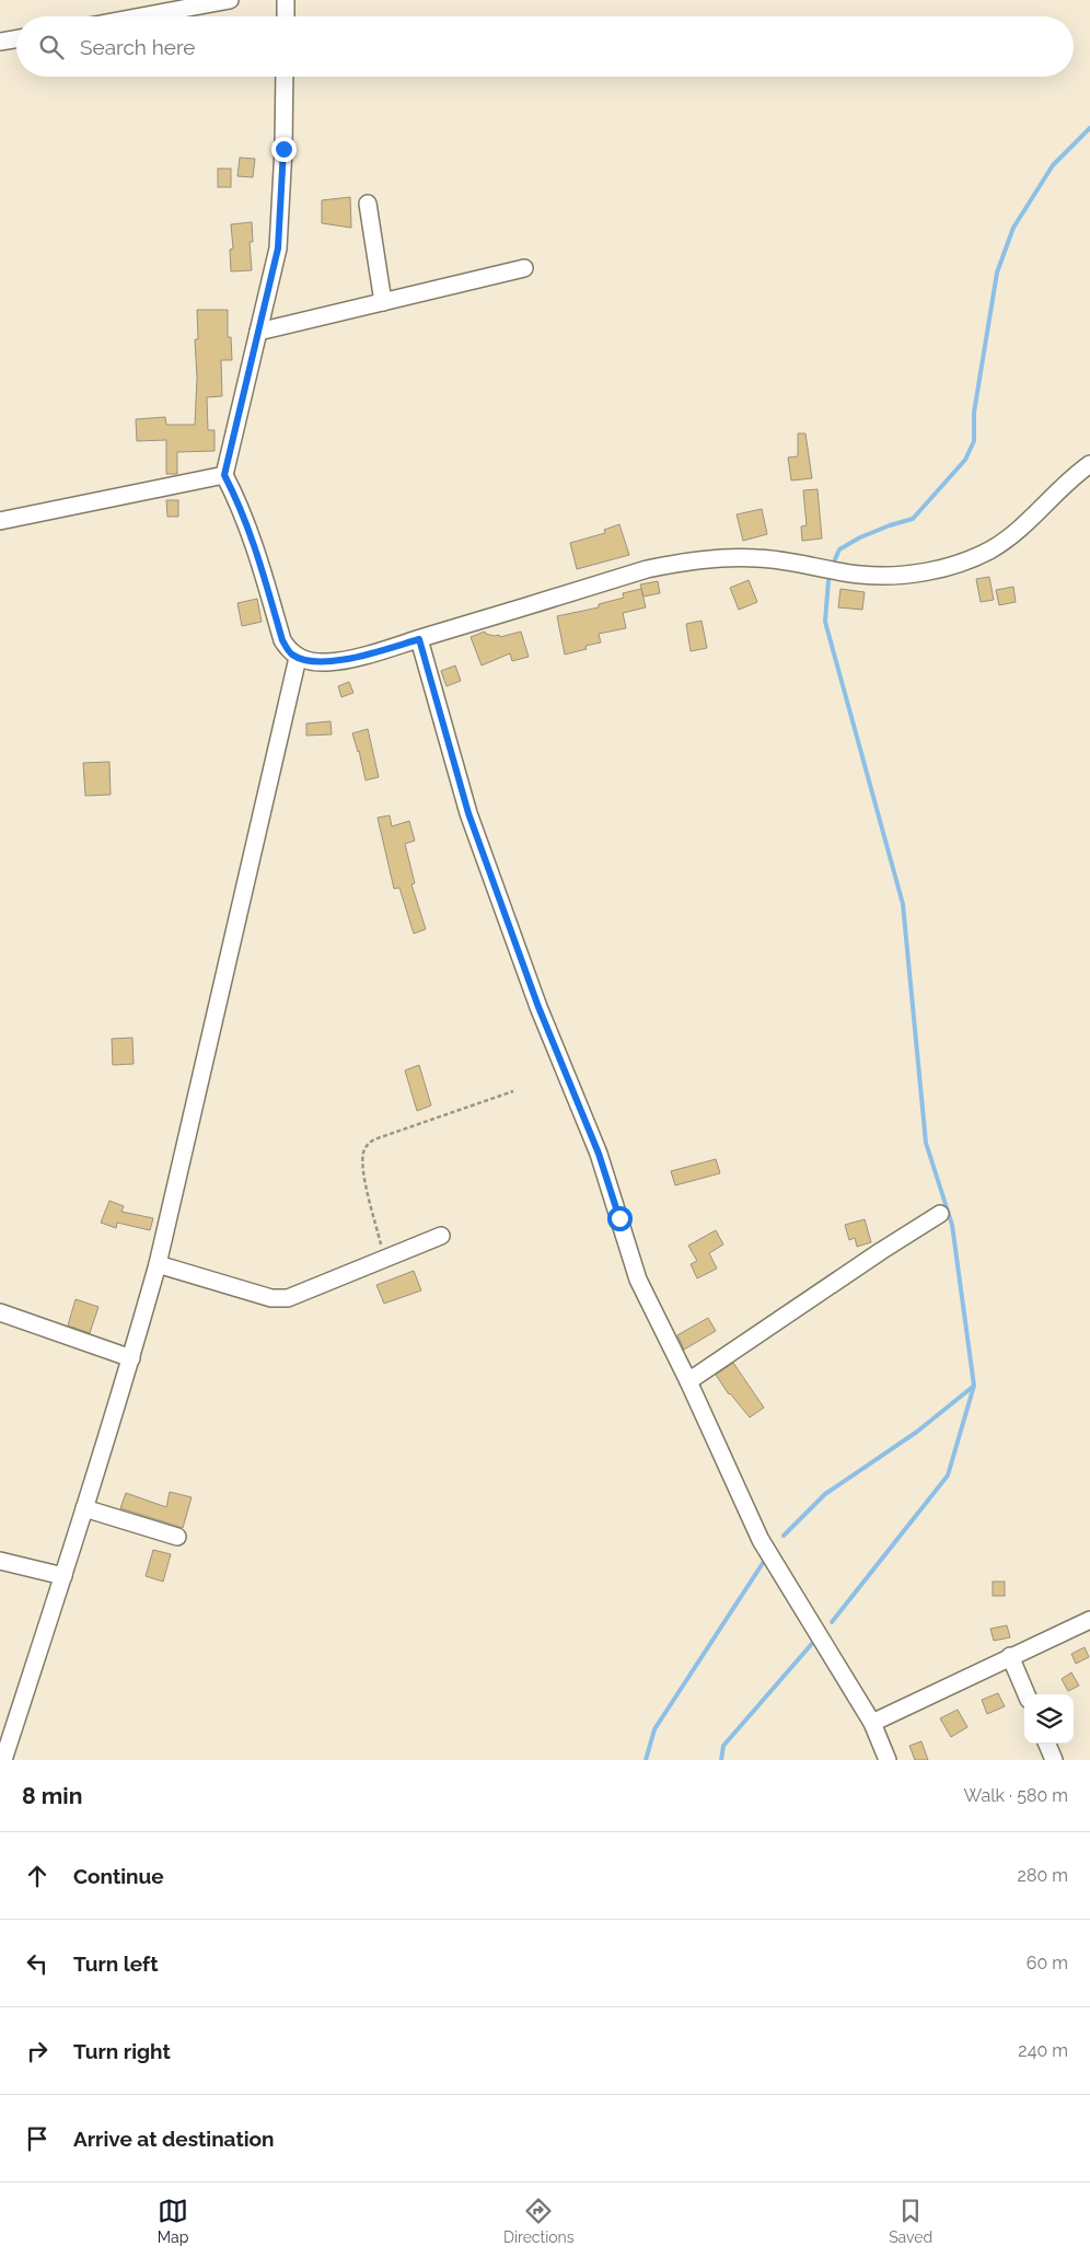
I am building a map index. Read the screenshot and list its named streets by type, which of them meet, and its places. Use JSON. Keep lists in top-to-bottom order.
{
  "page": {
    "search": "Search here",
    "heading": ["8 min", "Walk · 580 m"],
    "list": [
      ["Continue", "280 m"],
      ["Turn left", "60 m"],
      ["Turn right", "240 m"],
      "Arrive at destination"
    ],
    "nav": ["Map", "Directions", "Saved"]
  }
}
